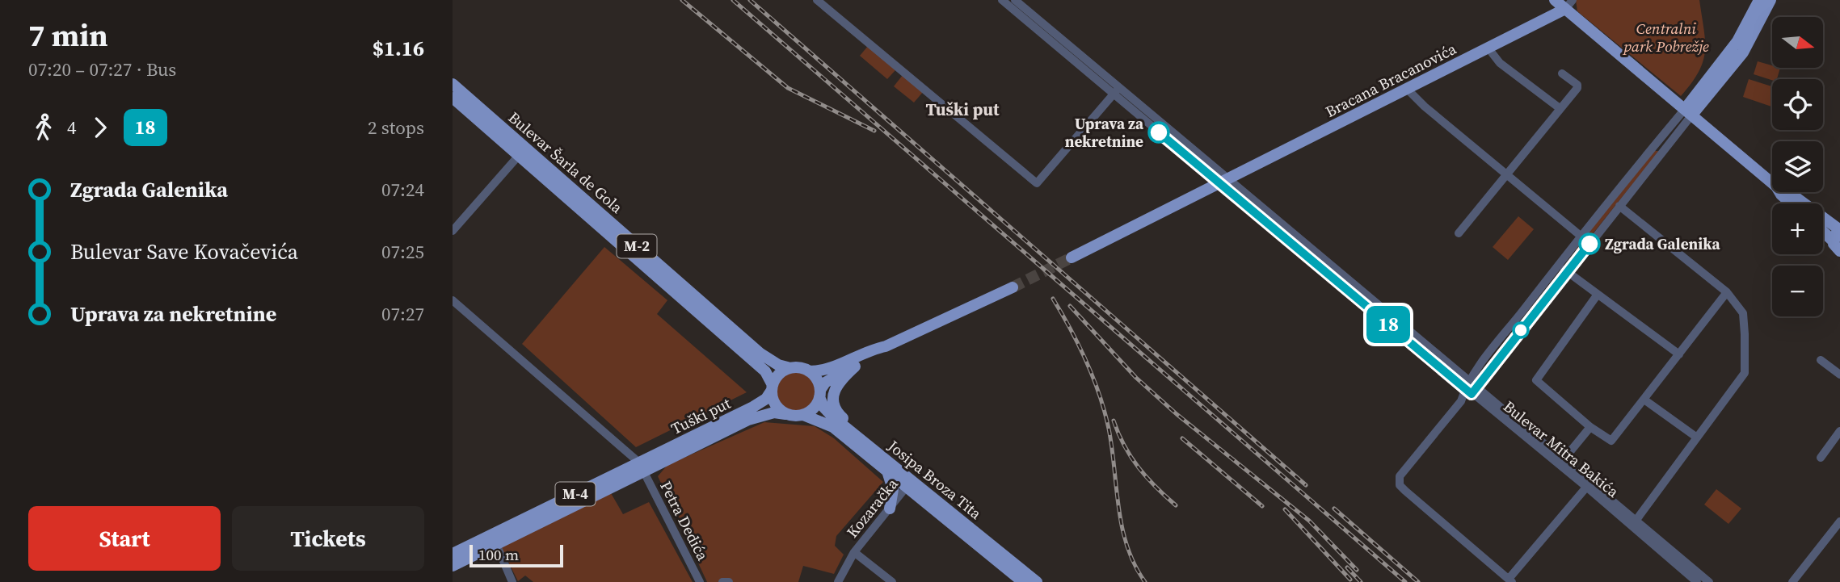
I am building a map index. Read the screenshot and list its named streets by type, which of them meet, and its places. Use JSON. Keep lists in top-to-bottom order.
{
  "streets": {
    "main road": [
      "Bracana Bracanovića",
      "Bulevar Šarla de Gola",
      "M-2",
      "Tuški put",
      "Josipa Broza Tita",
      "M-4"
    ],
    "street": ["Bulevar Mitra Bakića", "Kozaračka", "Petra Dedića"]
  },
  "crossings": [
    ["Bracana Bracanovića", "Bulevar Mitra Bakića"],
    ["Bulevar Šarla de Gola", "M-2"],
    ["Bulevar Šarla de Gola", "Tuški put"],
    ["Bulevar Šarla de Gola", "Josipa Broza Tita"],
    ["M-2", "Tuški put"],
    ["M-2", "Josipa Broza Tita"],
    ["Tuški put", "Josipa Broza Tita"],
    ["Tuški put", "M-4"],
    ["Tuški put", "Petra Dedića"],
    ["Josipa Broza Tita", "Kozaračka"],
    ["M-4", "Petra Dedića"]
  ],
  "districts": ["Tuški put"],
  "parks": ["Centralni park Pobrežje"],
  "places": ["Uprava za nekretnine", "Zgrada Galenika"],
  "lines": ["bus line 18"],
  "scale_bar": "100 m",
  "north": "right",
  "page": {
    "heading": ["7 min", "07:20 – 07:27 · Bus", "$1.16"],
    "on_map": "18",
    "map_buttons": ["+", "−"],
    "legs": ["4", "18", "2 stops"],
    "list": [
      {
        "name": "Zgrada Galenika",
        "value": "07:24"
      },
      {
        "name": "Bulevar Save Kovačevića",
        "value": "07:25"
      },
      {
        "name": "Uprava za nekretnine",
        "value": "07:27"
      }
    ],
    "buttons": ["Start", "Tickets"],
    "scale": "100 m"
  }
}
